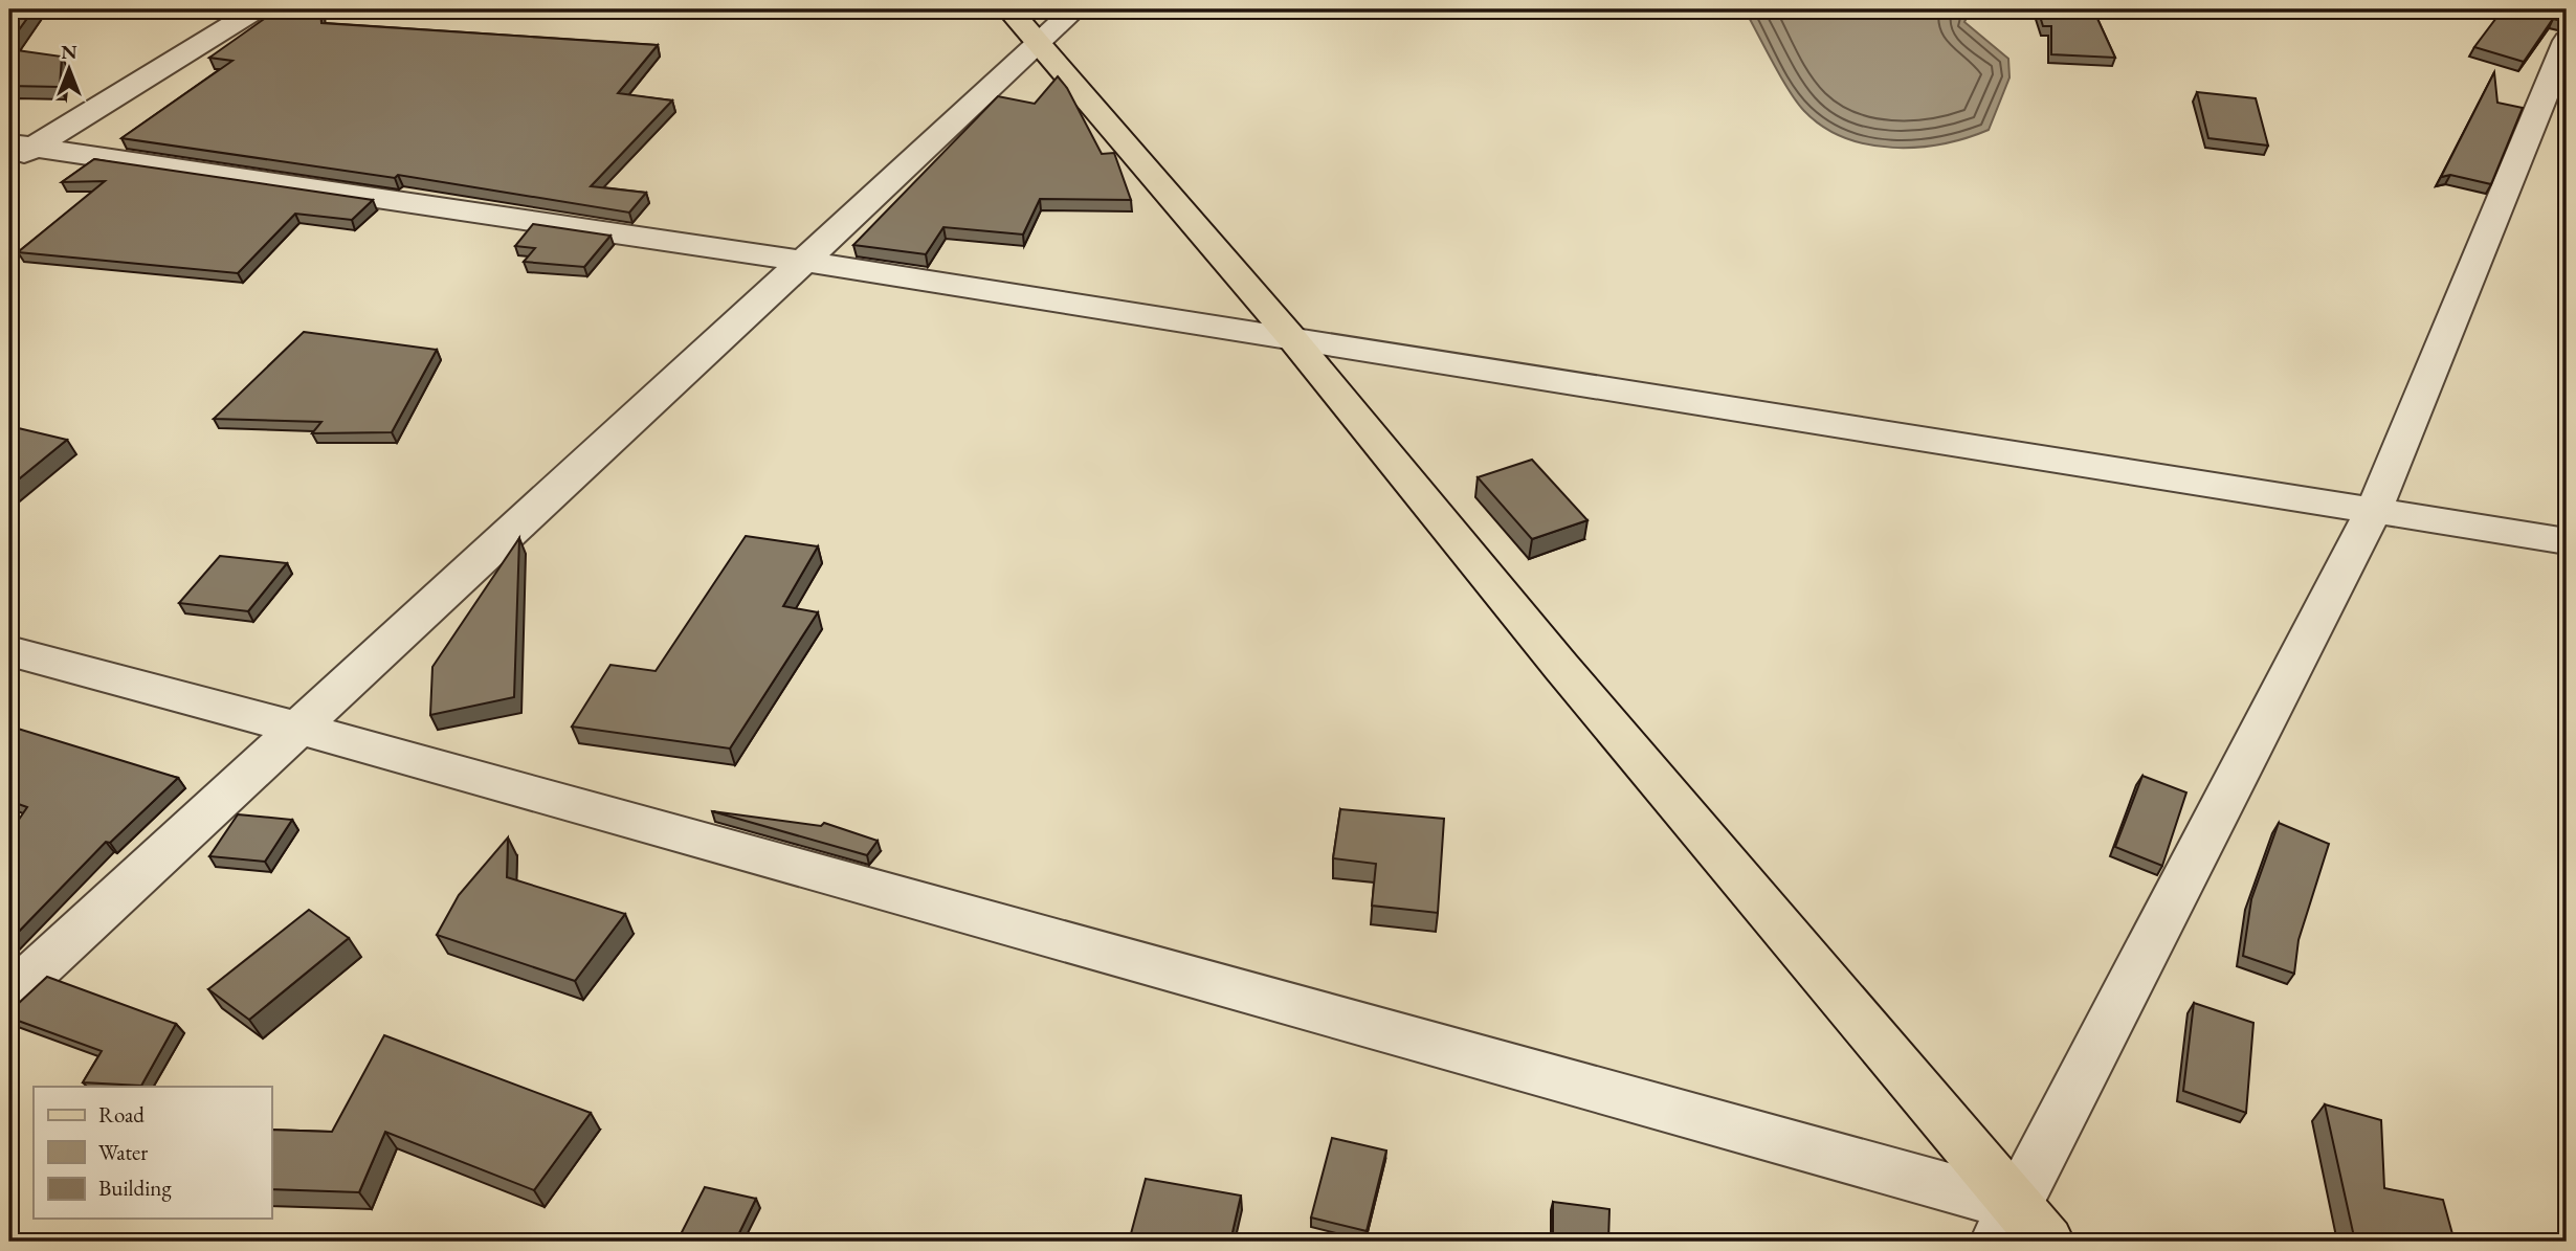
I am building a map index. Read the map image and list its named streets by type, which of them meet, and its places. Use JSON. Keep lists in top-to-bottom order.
{
  "legend": ["Road", "Water", "Building"],
  "north": "top"
}
